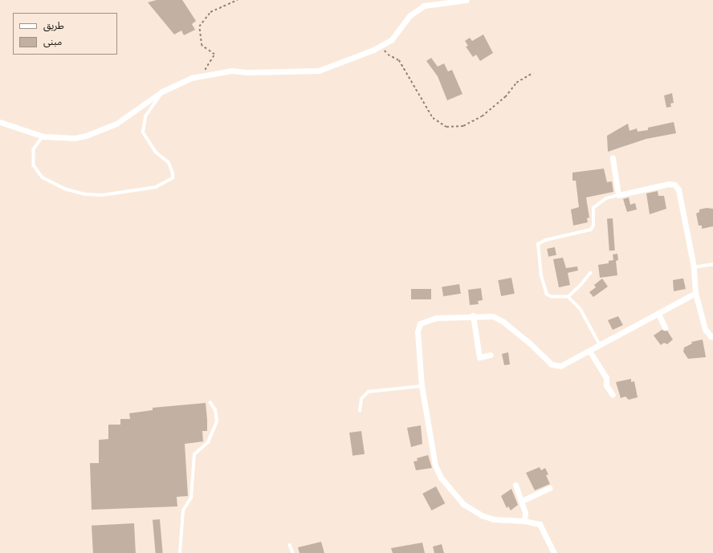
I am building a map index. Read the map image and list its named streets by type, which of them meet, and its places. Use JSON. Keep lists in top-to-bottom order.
{
  "legend": ["طريق", "مبنى"]
}
